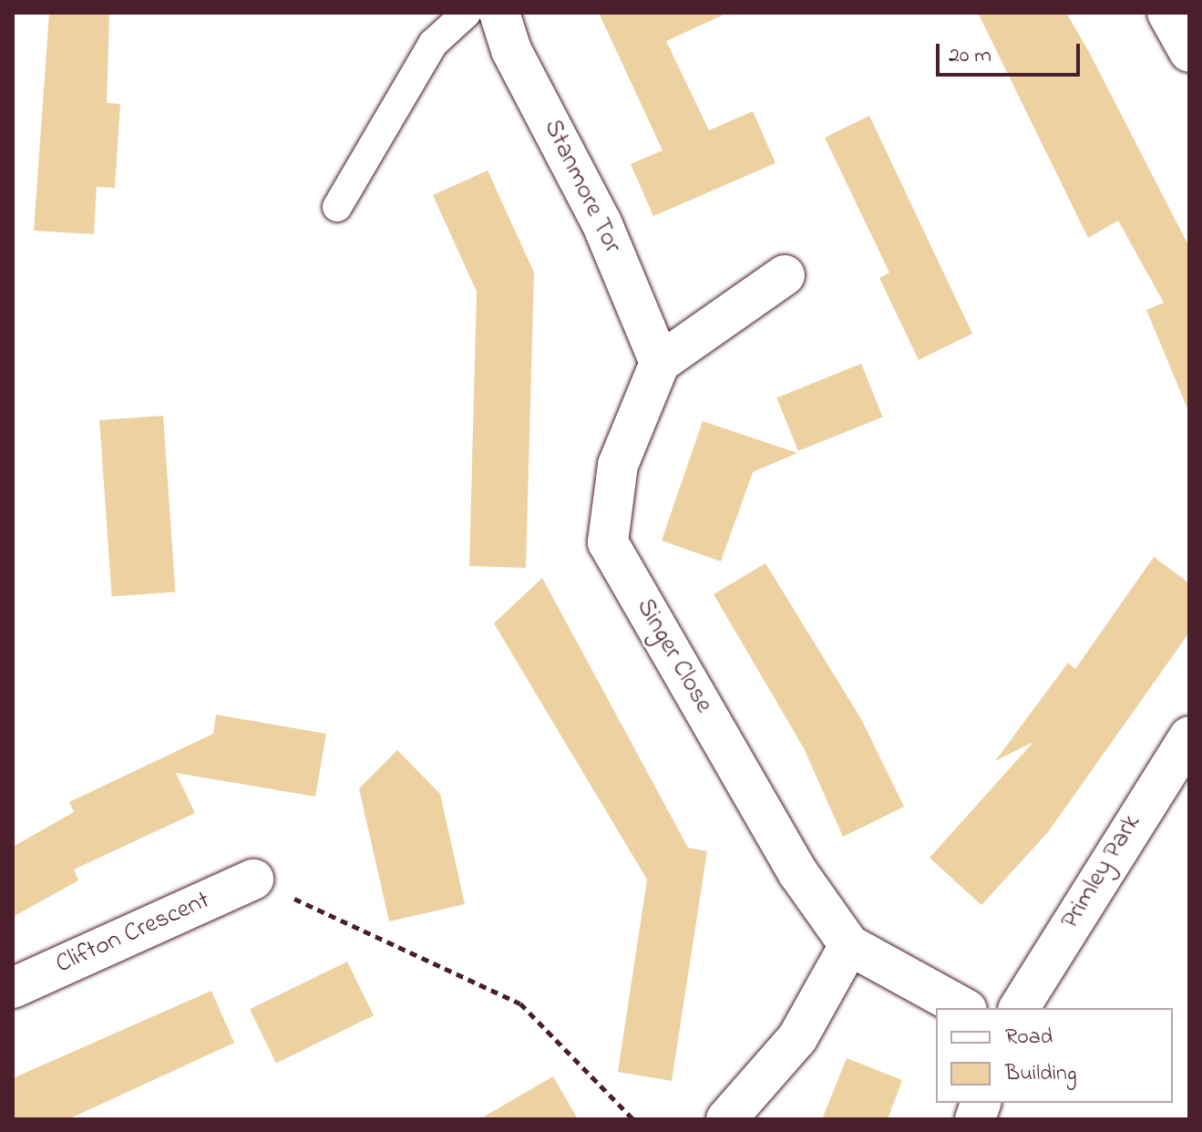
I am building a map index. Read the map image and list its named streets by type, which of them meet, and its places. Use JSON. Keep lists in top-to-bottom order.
{
  "streets": {
    "street": [
      "Stanmore Tor",
      "Singer Close",
      "Primley Park",
      "Clifton Crescent"
    ]
  },
  "crossings": [
    ["Stanmore Tor", "Singer Close"]
  ],
  "legend": ["Road", "Building"],
  "scale_bar": "20 m"
}
